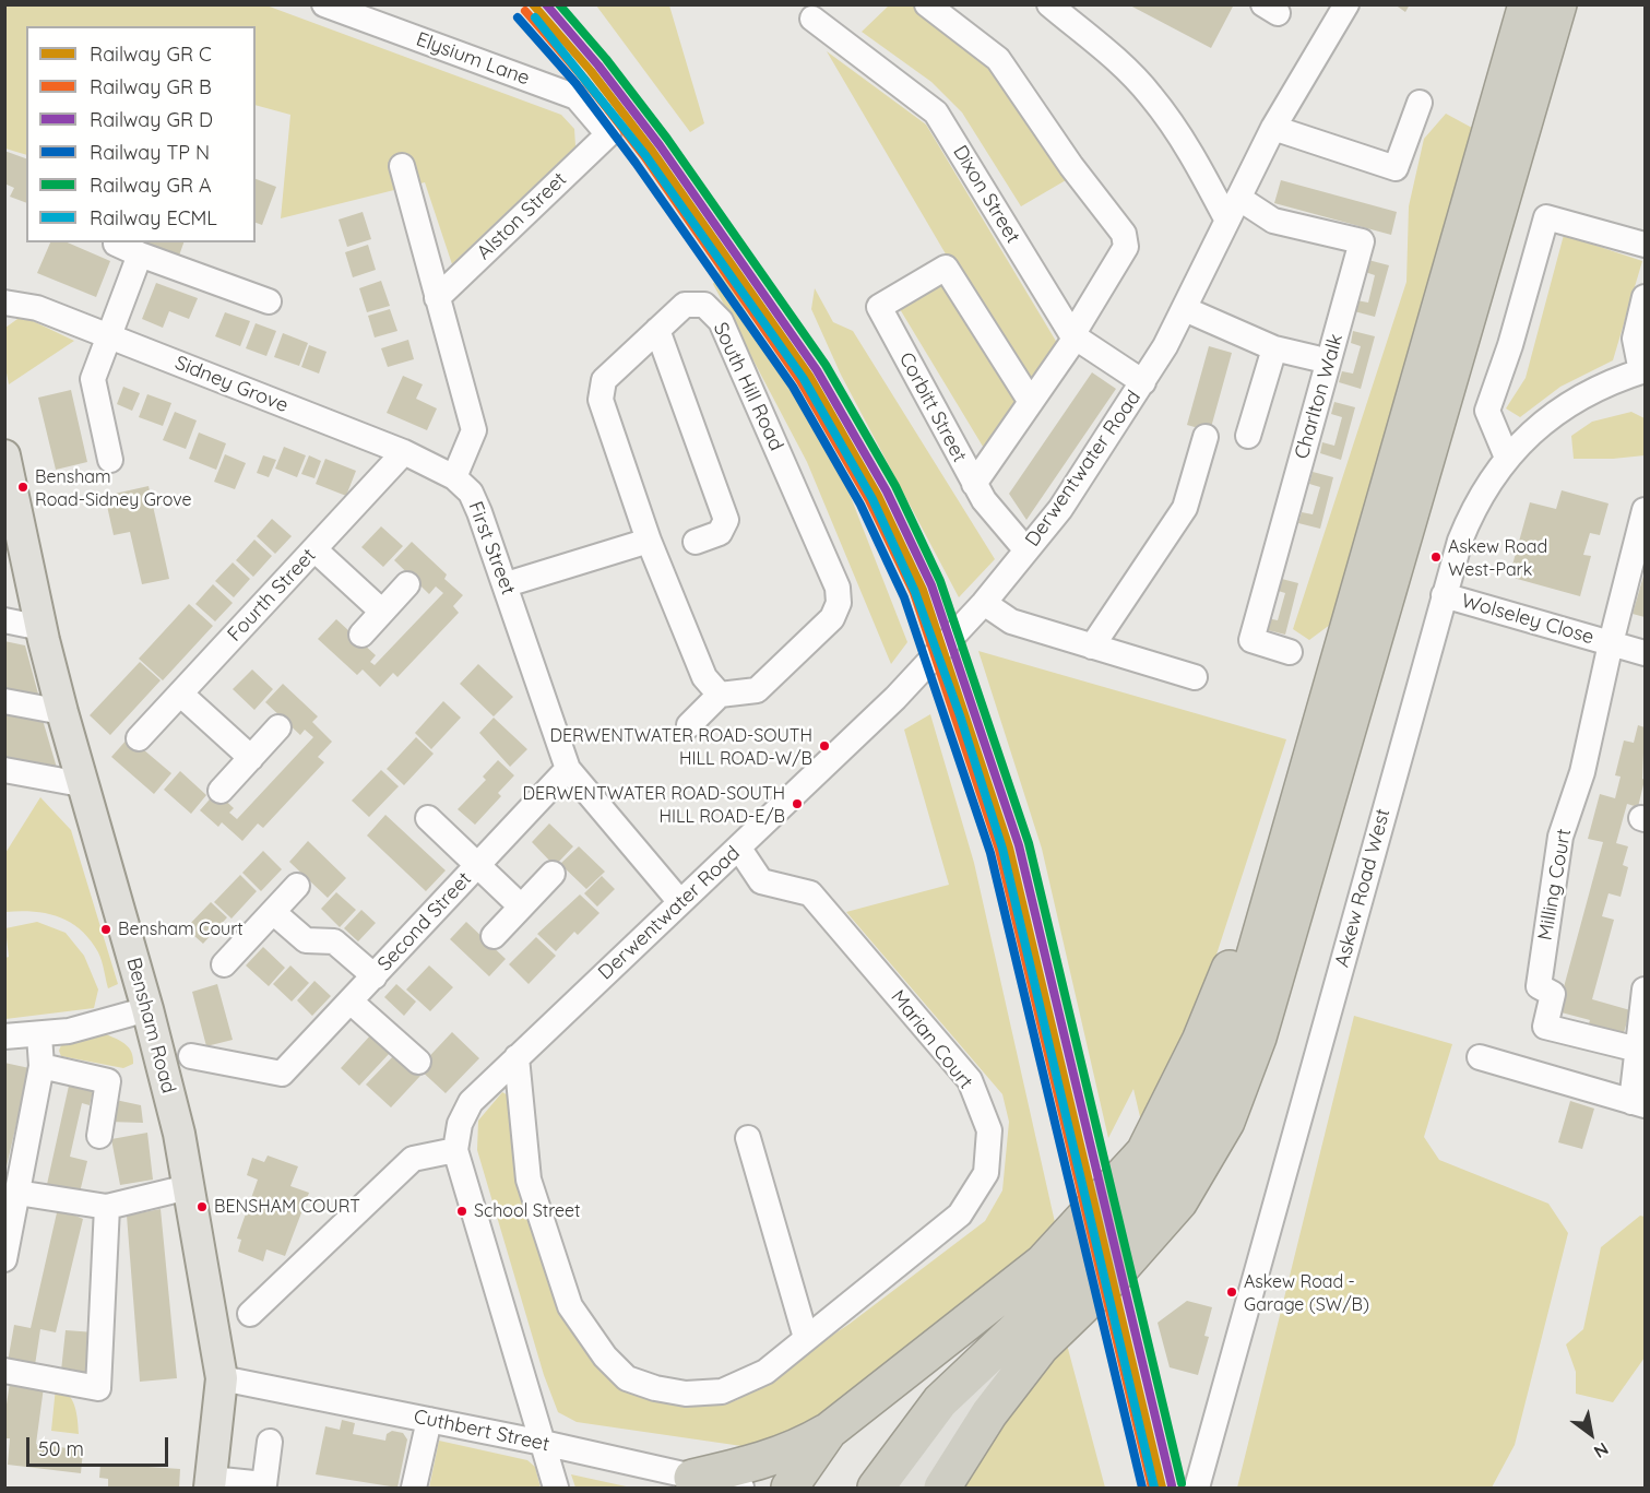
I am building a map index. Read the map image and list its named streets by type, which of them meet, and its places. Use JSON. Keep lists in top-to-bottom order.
{
  "streets": {
    "main road": ["Bensham Road"],
    "street": [
      "Elysium Lane",
      "Dixon Street",
      "Alston Street",
      "Sidney Grove",
      "South Hill Road",
      "Charlton Walk",
      "Corbitt Street",
      "Derwentwater Road",
      "First Street",
      "Fourth Street",
      "Wolseley Close",
      "Milling Court",
      "Askew Road West",
      "Second Street",
      "Marian Court",
      "Cuthbert Street"
    ]
  },
  "crossings": [
    ["Elysium Lane", "Alston Street"],
    ["Dixon Street", "Derwentwater Road"],
    ["Sidney Grove", "First Street"],
    ["Sidney Grove", "Fourth Street"],
    ["Charlton Walk", "Derwentwater Road"],
    ["Corbitt Street", "Derwentwater Road"],
    ["Derwentwater Road", "First Street"],
    ["Derwentwater Road", "Marian Court"],
    ["First Street", "Second Street"],
    ["Wolseley Close", "Milling Court"],
    ["Wolseley Close", "Askew Road West"],
    ["Bensham Road", "Cuthbert Street"]
  ],
  "places": [
    "Bensham Road-Sidney Grove",
    "Askew Road West-Park",
    "DERWENTWATER ROAD-SOUTH HILL ROAD-W/B",
    "DERWENTWATER ROAD-SOUTH HILL ROAD-E/B",
    "Bensham Court",
    "BENSHAM COURT",
    "School Street",
    "Askew Road - Garage (SW/B)"
  ],
  "lines": ["rail line ECML"],
  "legend": [
    "Railway GR C",
    "Railway GR B",
    "Railway GR D",
    "Railway TP N",
    "Railway GR A",
    "Railway ECML"
  ],
  "scale_bar": "50 m",
  "north": "bottom right"
}
